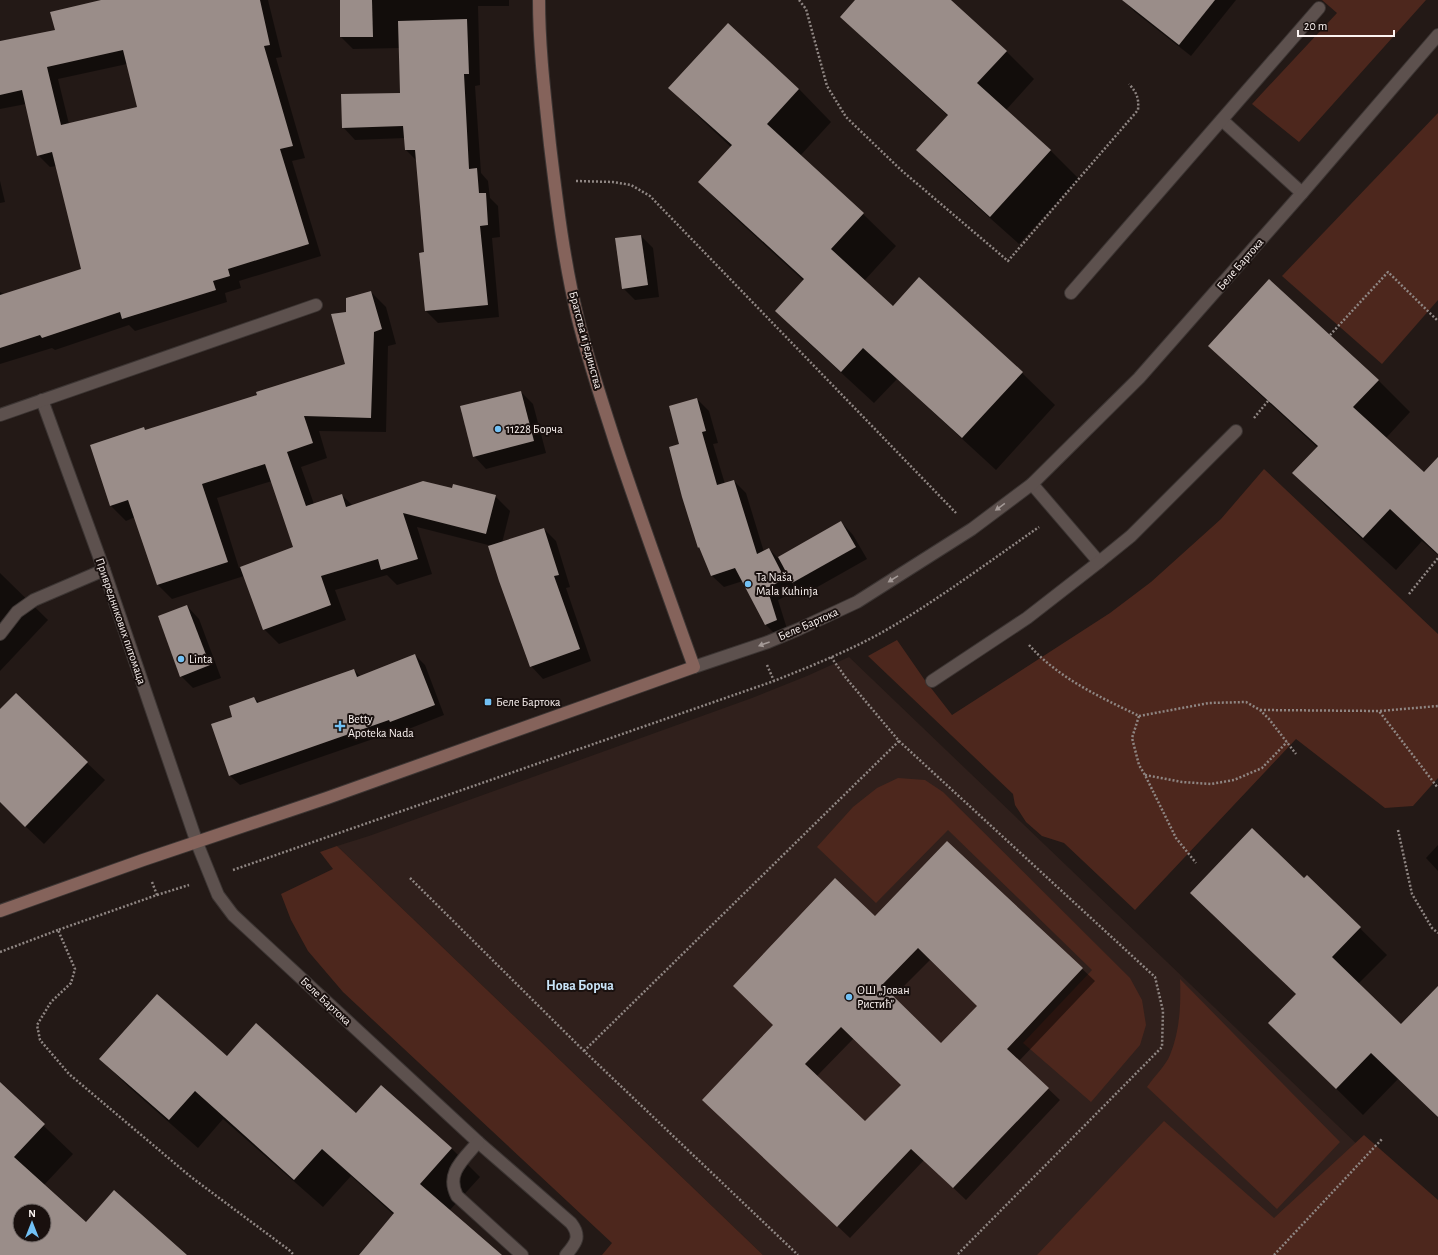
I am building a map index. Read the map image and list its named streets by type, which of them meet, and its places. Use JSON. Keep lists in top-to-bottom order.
{
  "streets": {
    "street": ["Беле Бартока", "Братства и јединства", "Привредникових питомаца"]
  },
  "crossings": [
    ["Беле Бартока", "Братства и јединства"],
    ["Беле Бартока", "Привредникових питомаца"]
  ],
  "districts": ["Нова Борча"],
  "places": {
    "other": [
      "11228 Борча",
      "Ta Naša Mala Kuhinja",
      "Linta",
      "ОШ „Јован Ристић”"
    ],
    "transit": ["Беле Бартока"],
    "health": ["Betty Apoteka Nada"]
  },
  "scale_bar": "20 m",
  "north": "top"
}
